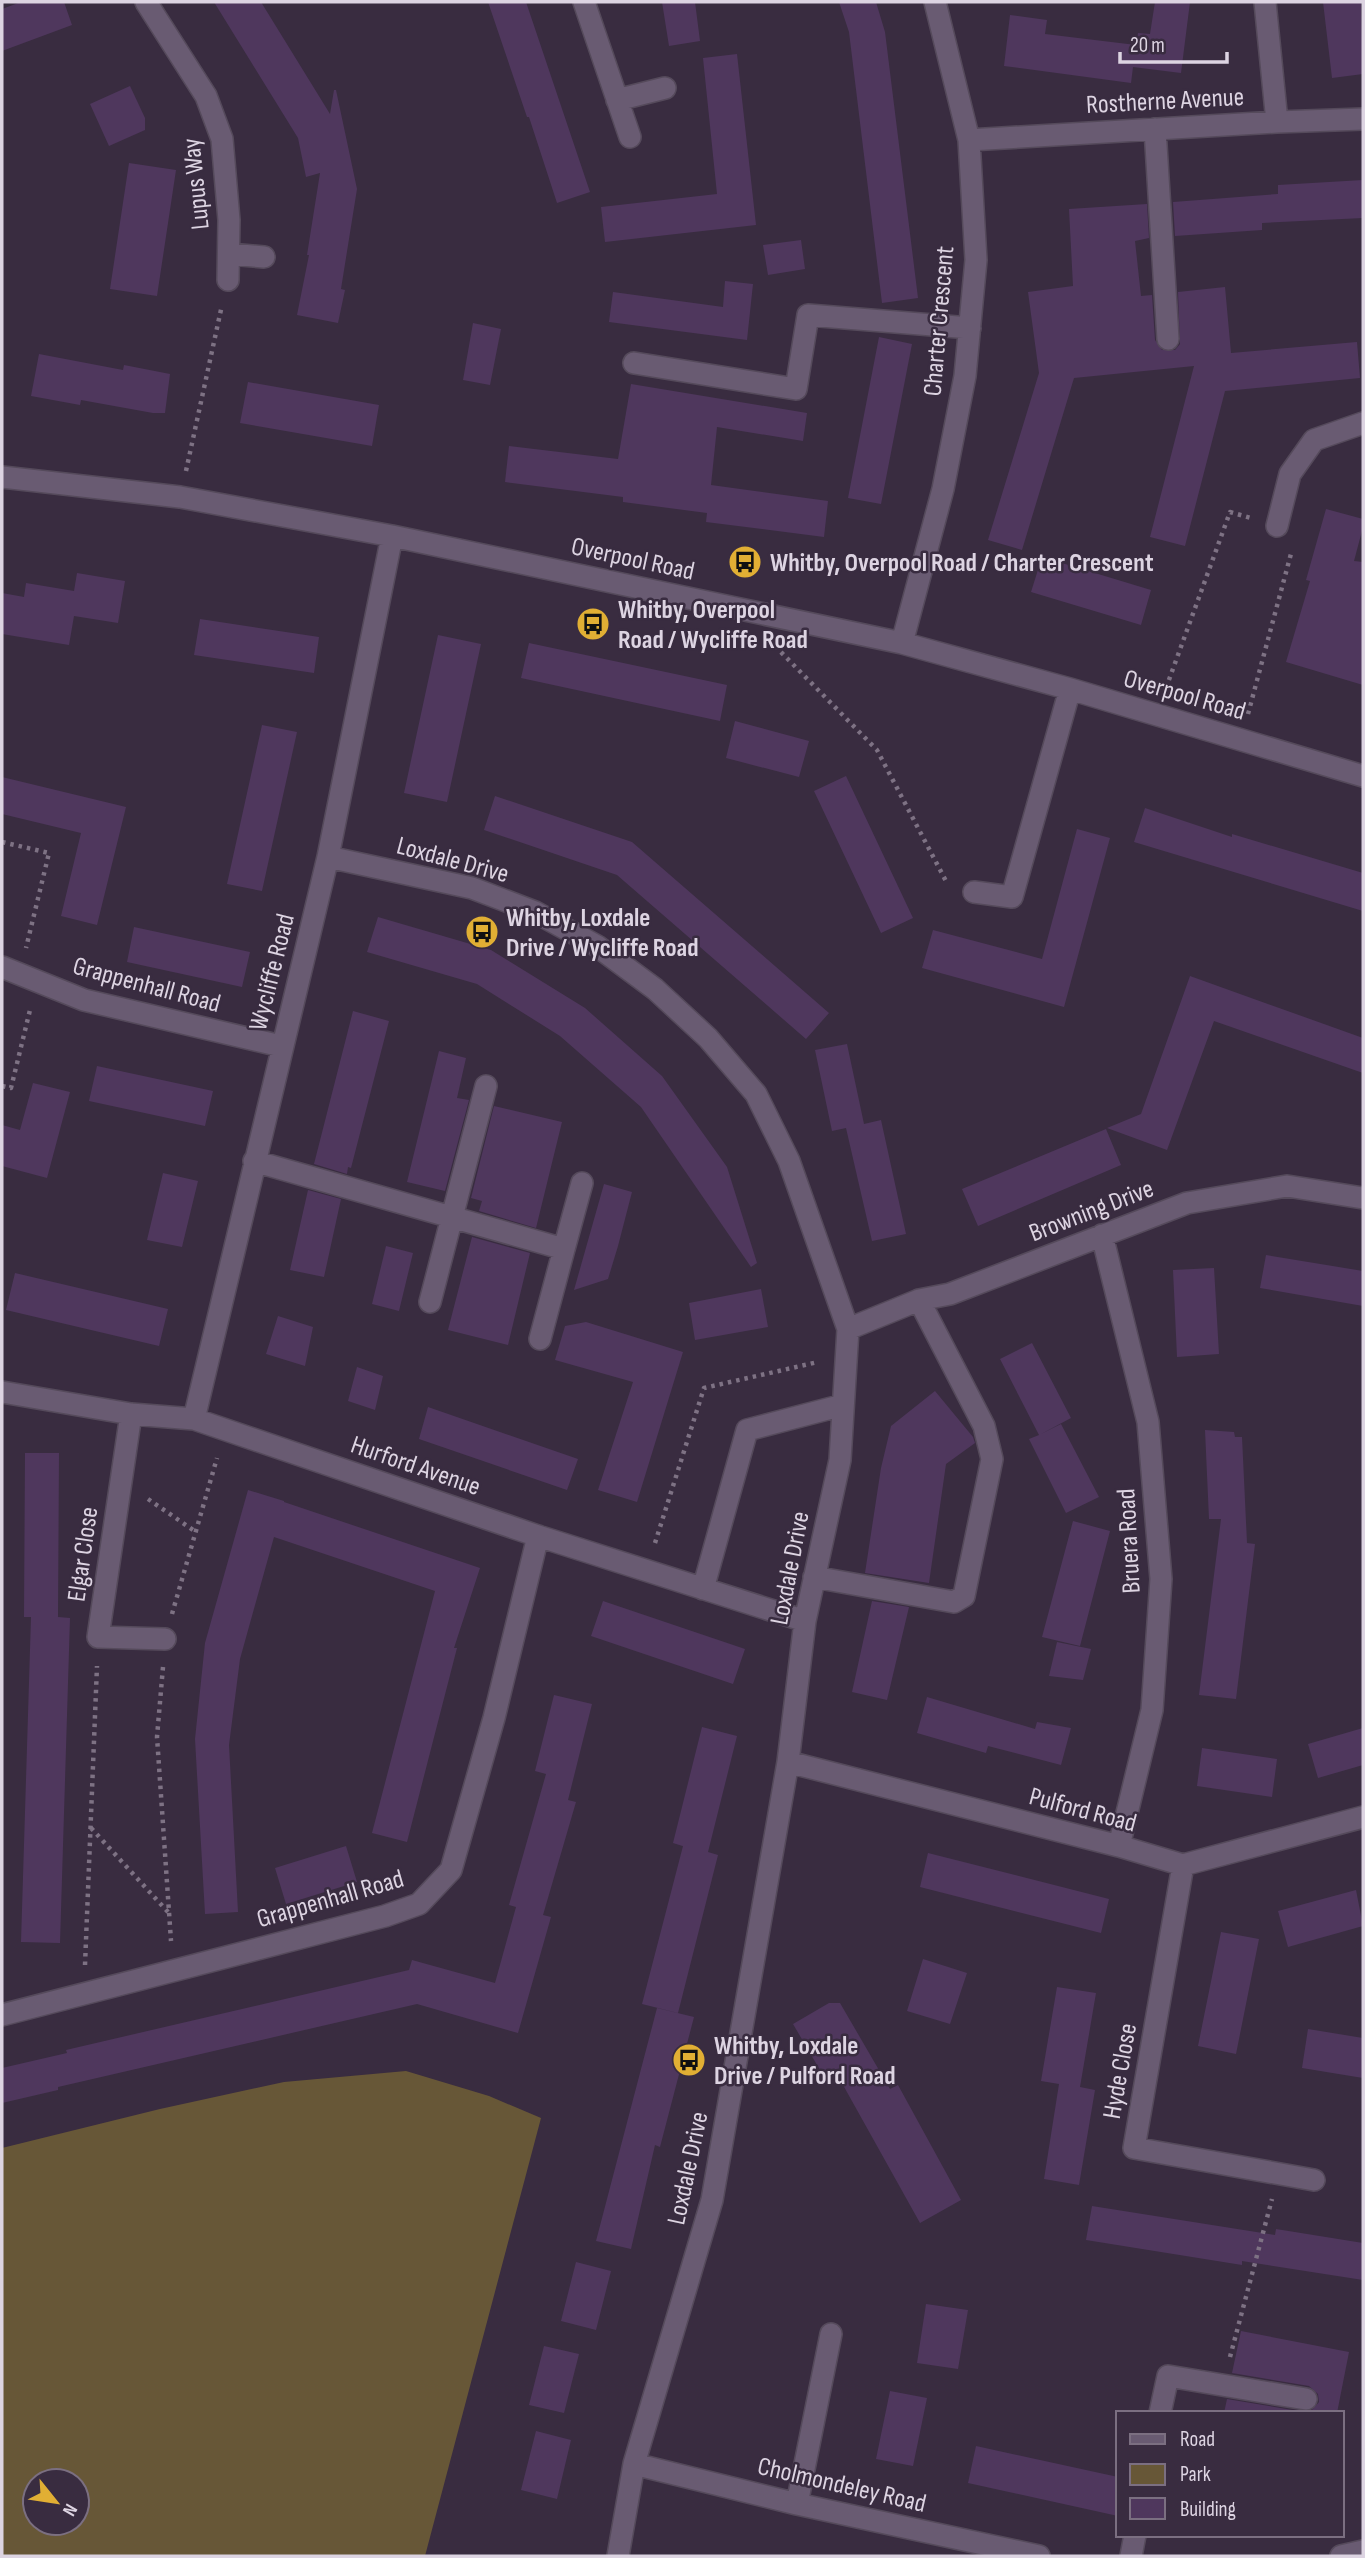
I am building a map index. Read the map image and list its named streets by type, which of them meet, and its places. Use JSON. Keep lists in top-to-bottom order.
{
  "streets": {
    "street": [
      "Rostherne Avenue",
      "Lupus Way",
      "Charter Crescent",
      "Overpool Road",
      "Loxdale Drive",
      "Wycliffe Road",
      "Grappenhall Road",
      "Browning Drive",
      "Hurford Avenue",
      "Bruera Road",
      "Elgar Close",
      "Pulford Road",
      "Hyde Close",
      "Cholmondeley Road"
    ]
  },
  "crossings": [
    ["Rostherne Avenue", "Charter Crescent"],
    ["Charter Crescent", "Overpool Road"],
    ["Overpool Road", "Wycliffe Road"],
    ["Loxdale Drive", "Wycliffe Road"],
    ["Loxdale Drive", "Browning Drive"],
    ["Loxdale Drive", "Hurford Avenue"],
    ["Loxdale Drive", "Pulford Road"],
    ["Loxdale Drive", "Cholmondeley Road"],
    ["Wycliffe Road", "Grappenhall Road"],
    ["Wycliffe Road", "Hurford Avenue"],
    ["Grappenhall Road", "Hurford Avenue"],
    ["Browning Drive", "Bruera Road"],
    ["Hurford Avenue", "Elgar Close"],
    ["Bruera Road", "Pulford Road"],
    ["Pulford Road", "Hyde Close"]
  ],
  "places": {
    "bus stop": [
      "Whitby, Overpool Road / Charter Crescent",
      "Whitby, Overpool Road / Wycliffe Road",
      "Whitby, Loxdale Drive / Wycliffe Road",
      "Whitby, Loxdale Drive / Pulford Road"
    ]
  },
  "legend": ["Road", "Park", "Building"],
  "scale_bar": "20 m",
  "north": "bottom right"
}
